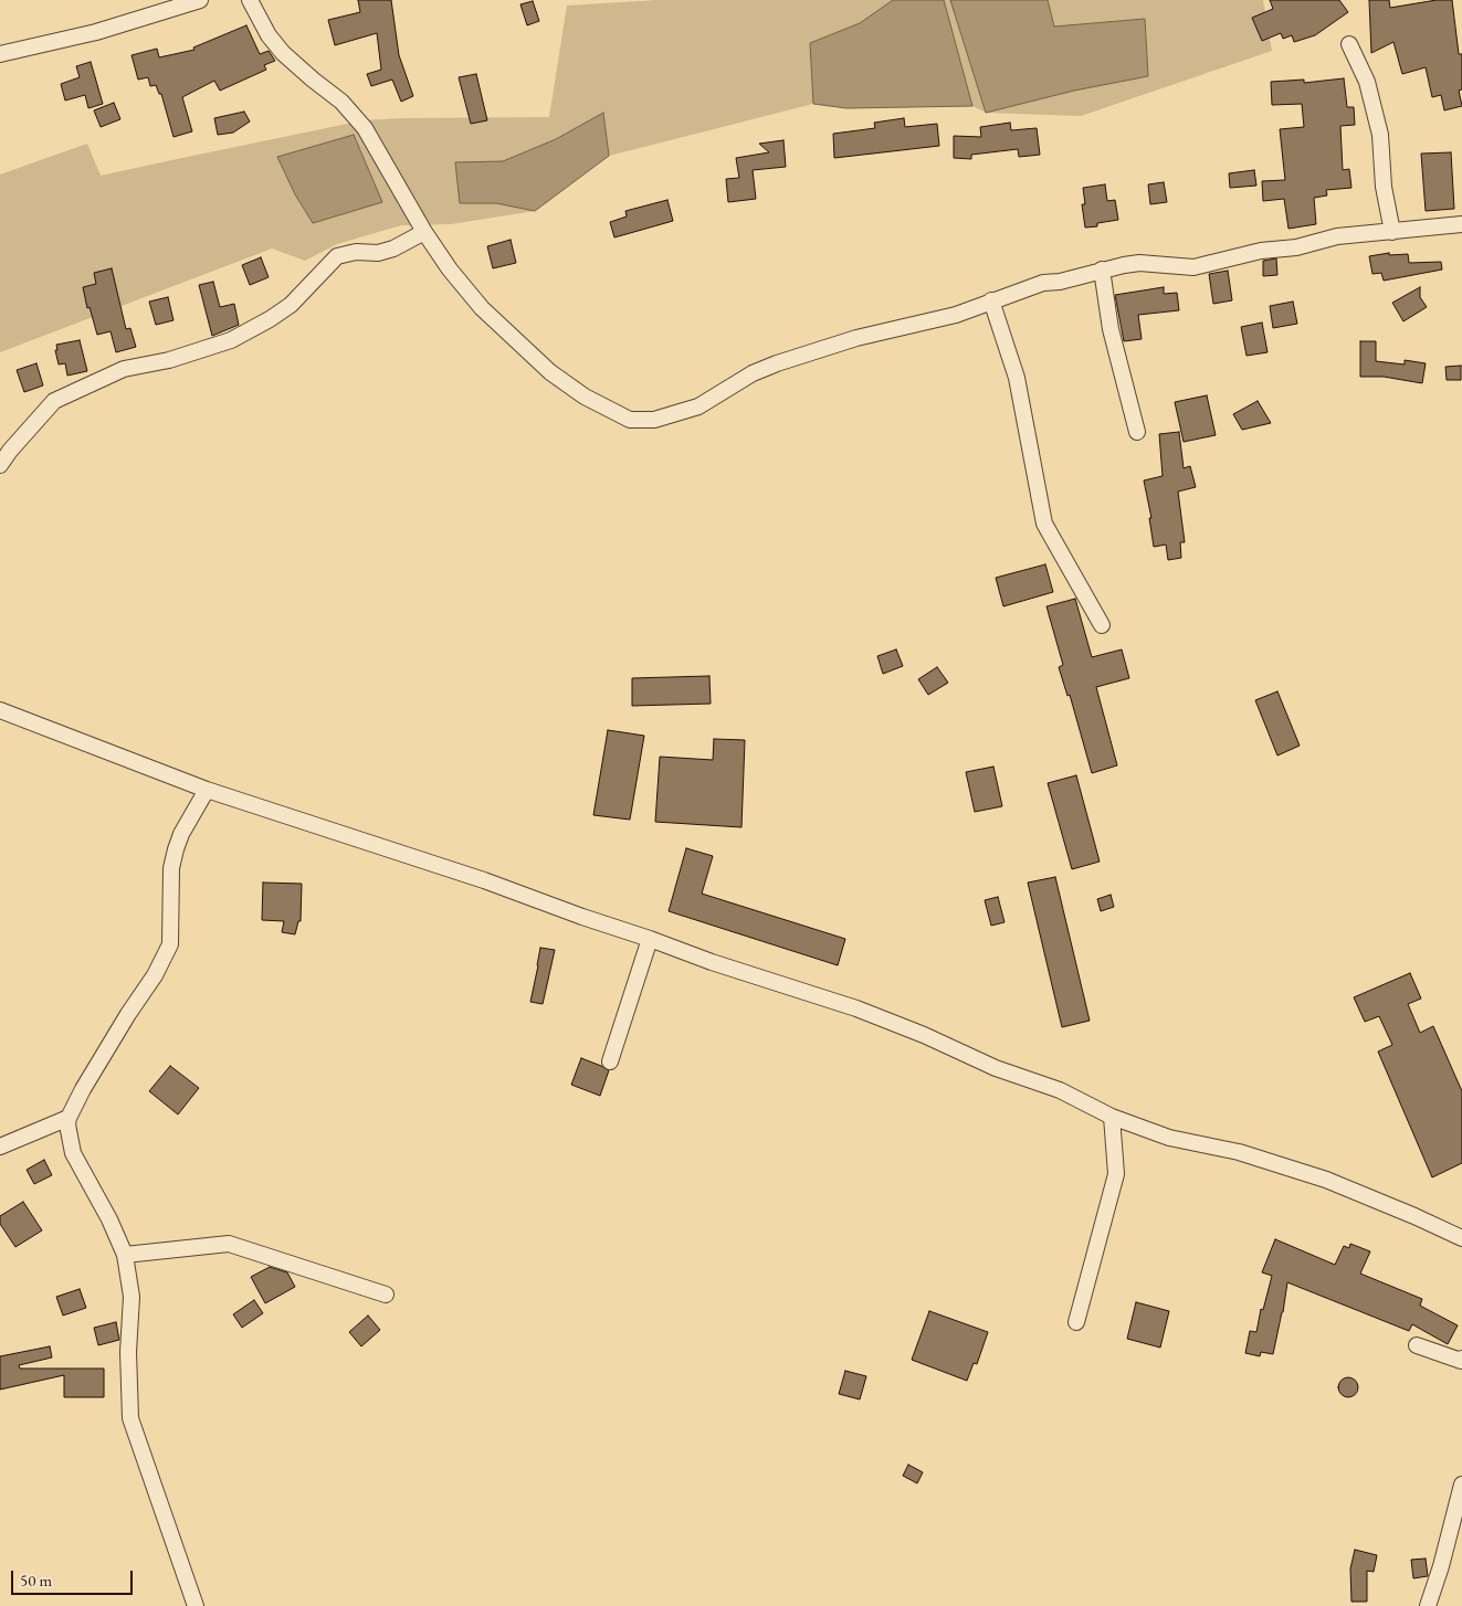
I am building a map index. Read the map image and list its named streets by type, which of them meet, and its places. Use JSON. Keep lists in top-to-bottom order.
{
  "scale_bar": "50 m"
}
